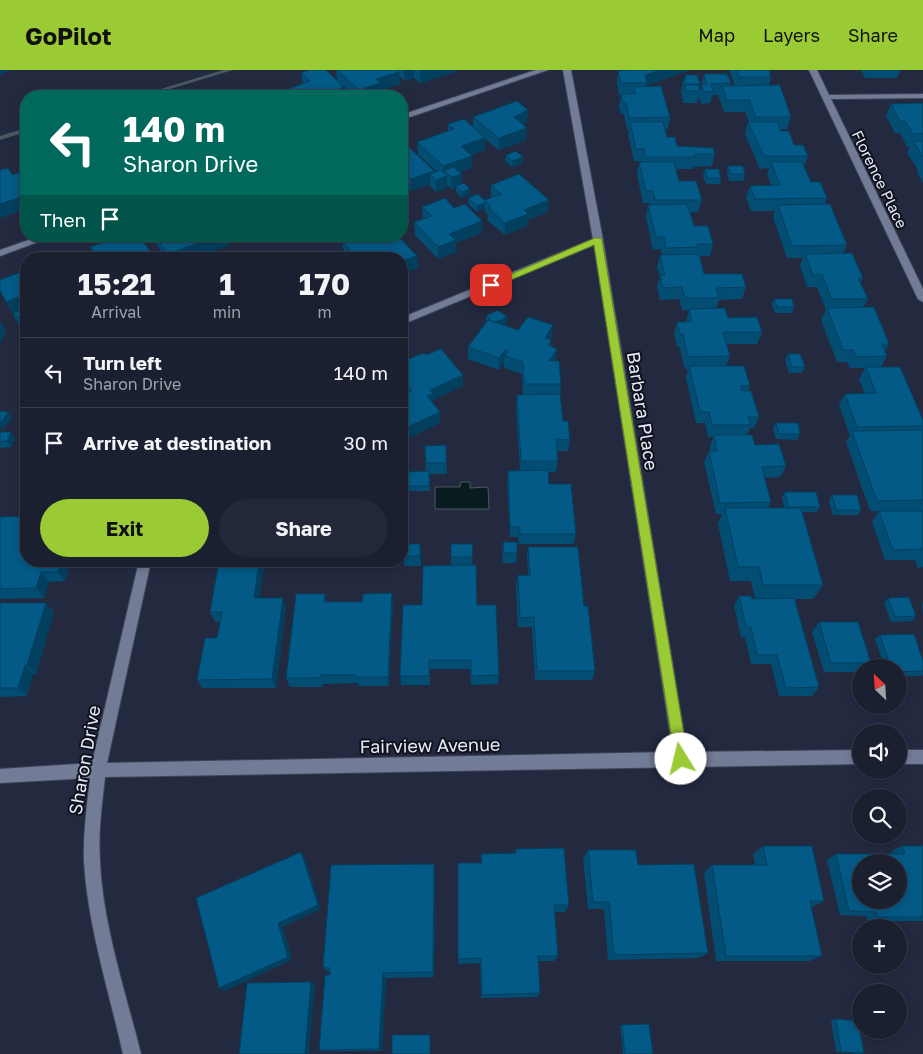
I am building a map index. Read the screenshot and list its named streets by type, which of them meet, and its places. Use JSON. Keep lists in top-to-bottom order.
{
  "streets": {
    "street": [
      "Florence Place",
      "Barbara Place",
      "Fairview Avenue",
      "Sharon Drive"
    ]
  },
  "crossings": [
    ["Barbara Place", "Fairview Avenue"],
    ["Fairview Avenue", "Sharon Drive"]
  ],
  "north": "top left",
  "page": {
    "header": "GoPilot",
    "nav": ["Map", "Layers", "Share"],
    "turn": ["140 m", "Sharon Drive"],
    "then": "Then",
    "eta": [
      "15:21",
      "Arrival",
      "1",
      "min",
      "170",
      "m"
    ],
    "list": [
      {
        "name": "Turn left",
        "note": "Sharon Drive",
        "value": "140 m"
      },
      {
        "name": "Arrive at destination",
        "value": "30 m"
      }
    ],
    "buttons": ["Exit", "Share"],
    "map_buttons": ["+", "−"]
  }
}
